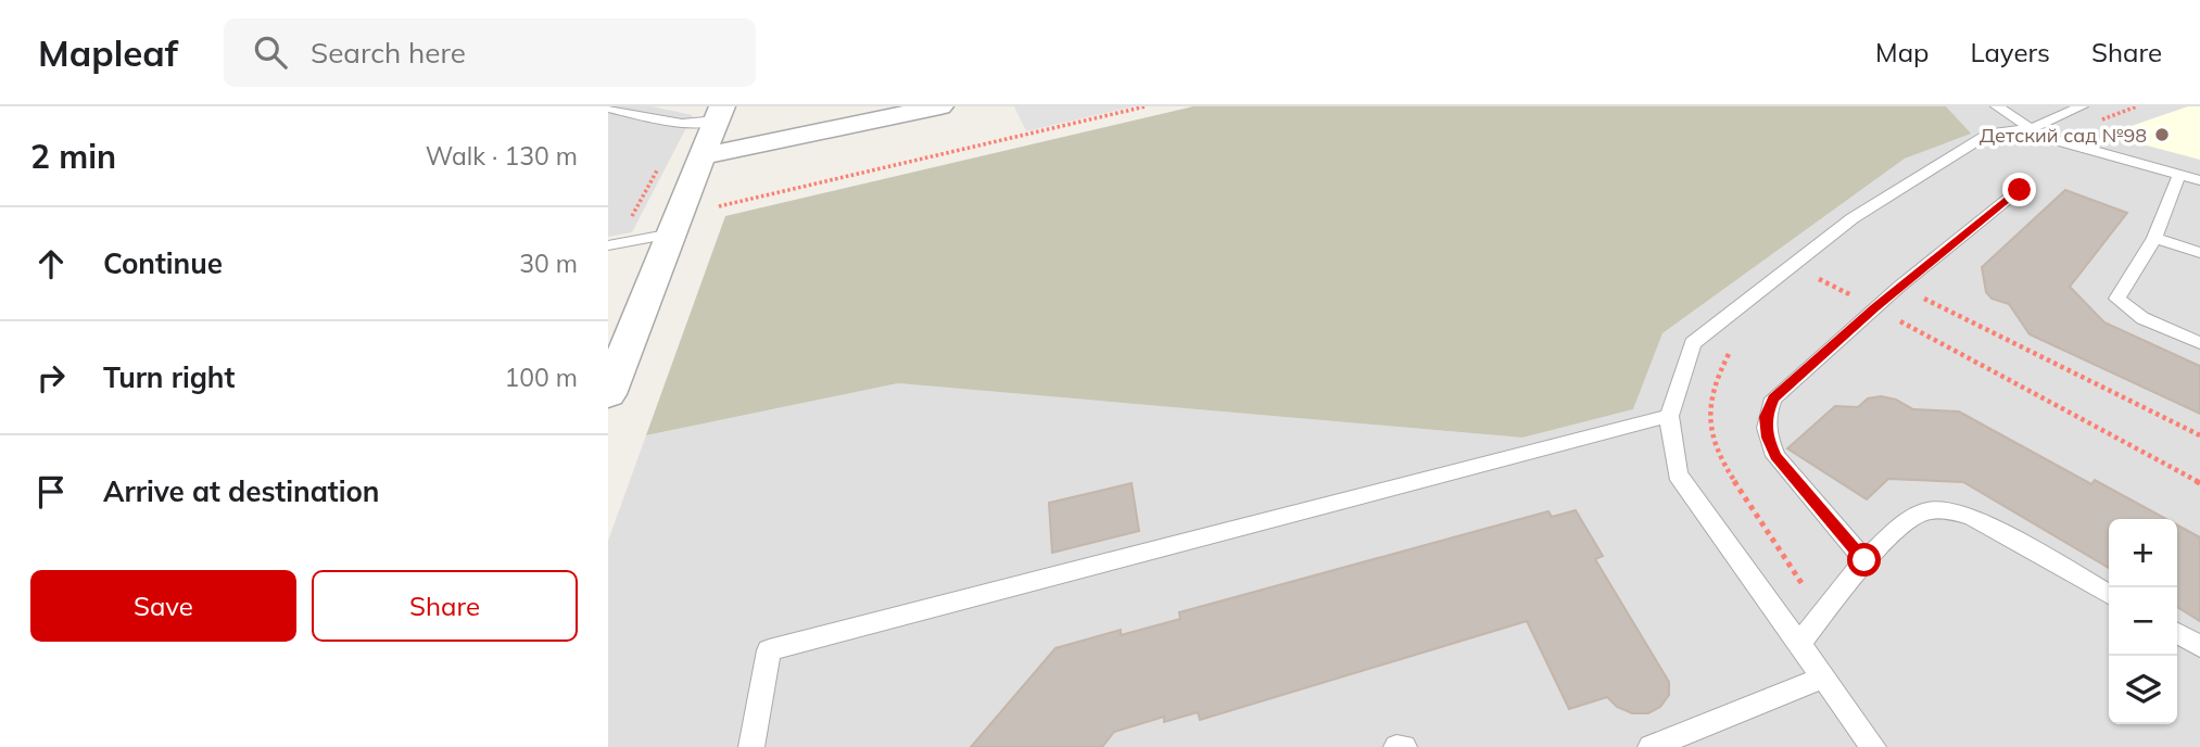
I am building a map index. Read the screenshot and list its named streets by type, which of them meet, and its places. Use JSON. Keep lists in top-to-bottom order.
{
  "places": ["Детский сад №98"],
  "page": {
    "header": "Mapleaf",
    "search": "Search here",
    "nav": ["Map", "Layers", "Share"],
    "heading": ["2 min", "Walk · 130 m"],
    "list": [
      ["Continue", "30 m"],
      ["Turn right", "100 m"],
      "Arrive at destination"
    ],
    "map_buttons": ["+", "−"],
    "buttons": ["Save", "Share"]
  }
}
